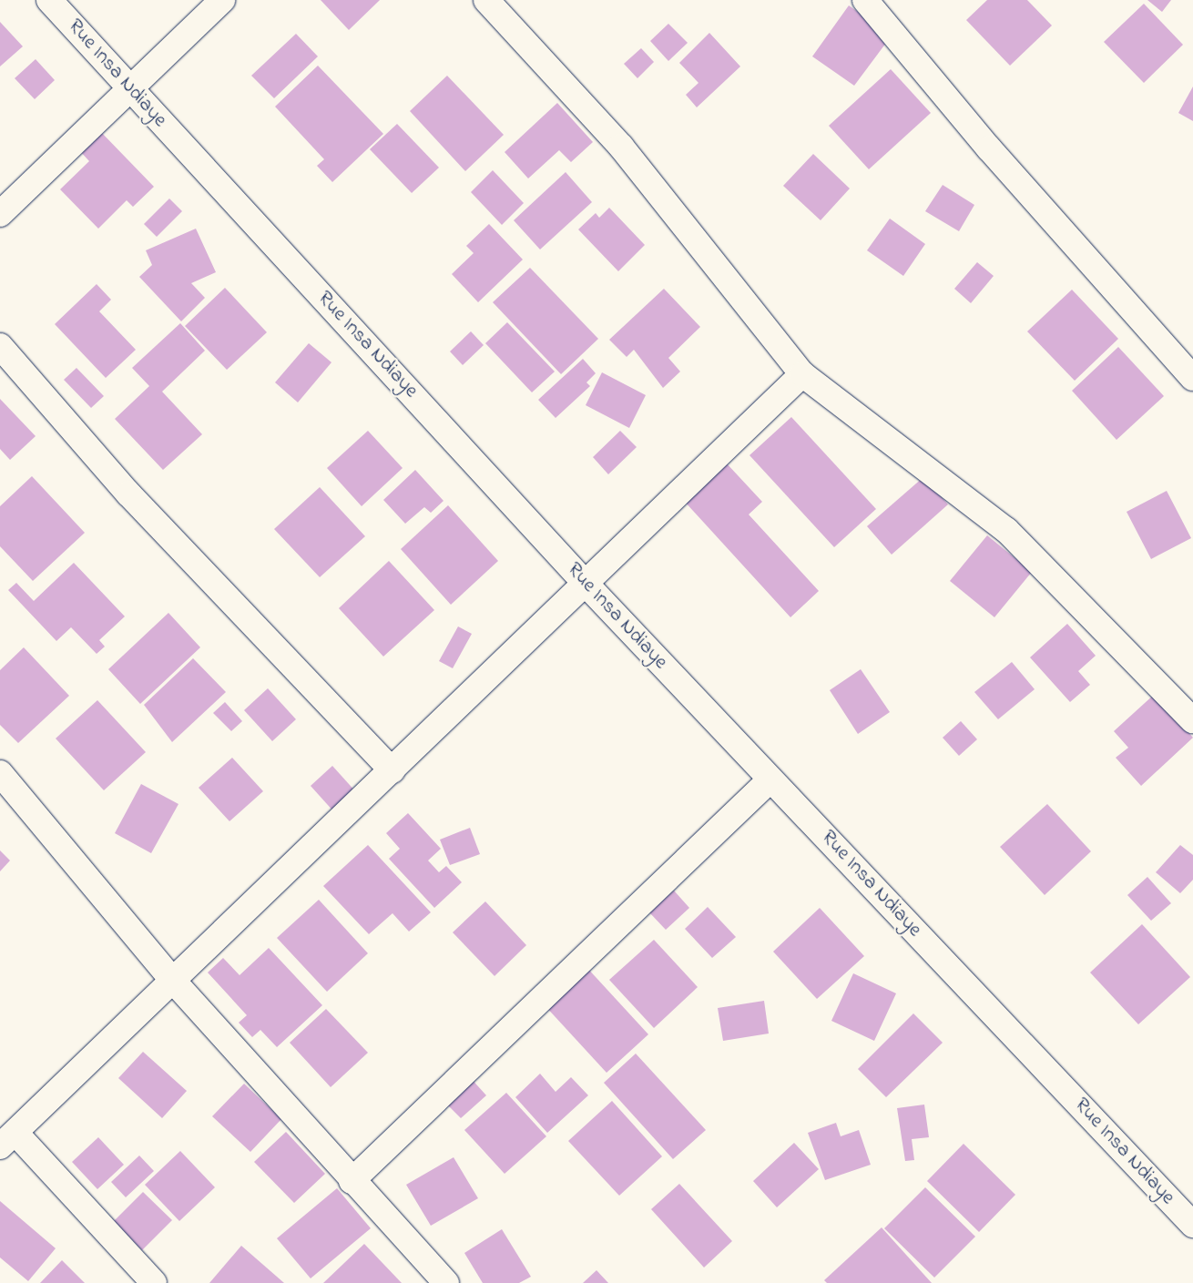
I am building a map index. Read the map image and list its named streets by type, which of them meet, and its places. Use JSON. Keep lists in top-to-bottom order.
{
  "streets": {
    "street": ["Rue Insa Ndiaye"]
  }
}
